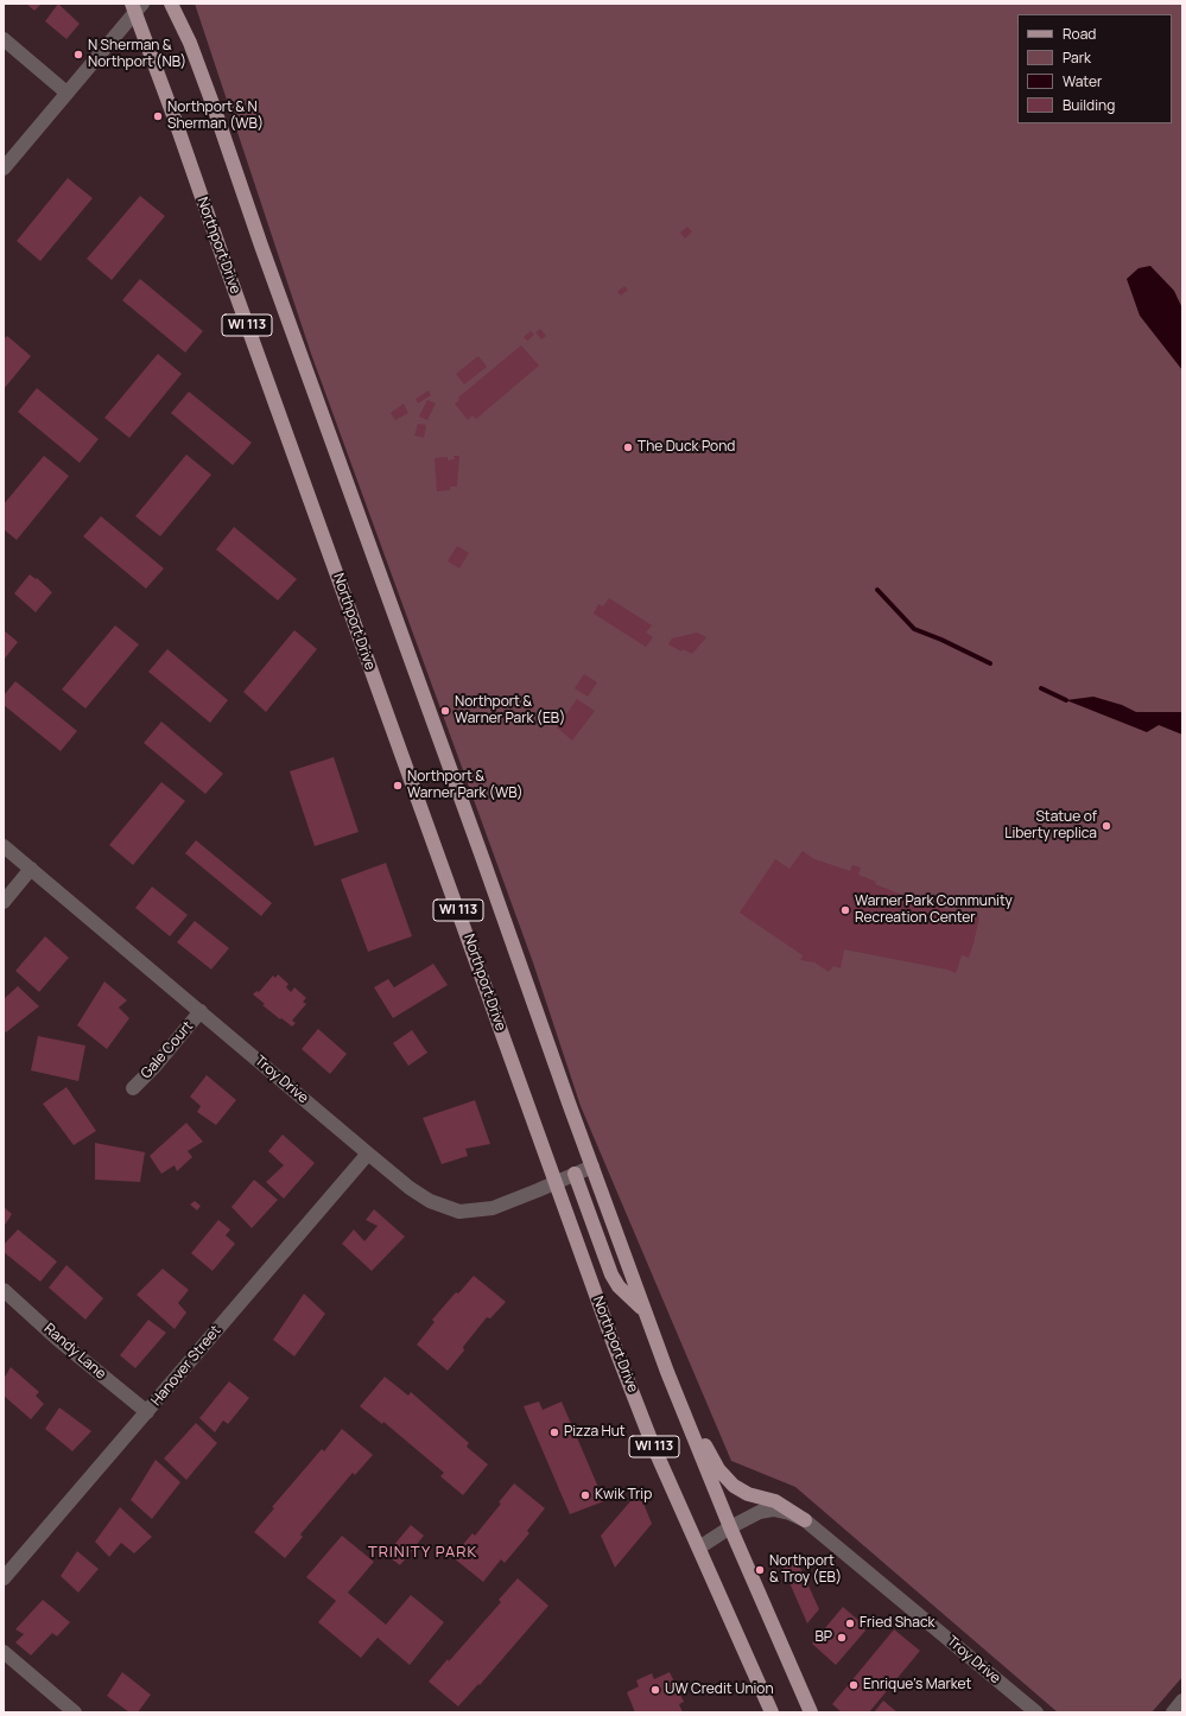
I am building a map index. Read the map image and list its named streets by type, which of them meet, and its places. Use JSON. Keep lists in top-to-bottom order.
{
  "streets": {
    "main road": ["Northport Drive", "WI 113"],
    "street": [
      "Gale Court",
      "Troy Drive",
      "Randy Lane",
      "Hanover Street"
    ]
  },
  "crossings": [
    ["Northport Drive", "Troy Drive"],
    ["WI 113", "Troy Drive"],
    ["Gale Court", "Troy Drive"],
    ["Troy Drive", "Hanover Street"],
    ["Randy Lane", "Hanover Street"]
  ],
  "districts": ["TRINITY PARK"],
  "places": [
    "N Sherman & Northport (NB)",
    "Northport & N Sherman (WB)",
    "The Duck Pond",
    "Northport & Warner Park (EB)",
    "Northport & Warner Park (WB)",
    "Statue of Liberty replica",
    "Warner Park Community Recreation Center",
    "Pizza Hut",
    "Kwik Trip",
    "Northport & Troy (EB)",
    "Fried Shack",
    "BP",
    "Enrique's Market",
    "UW Credit Union"
  ],
  "legend": [
    "Road",
    "Park",
    "Water",
    "Building"
  ]
}
